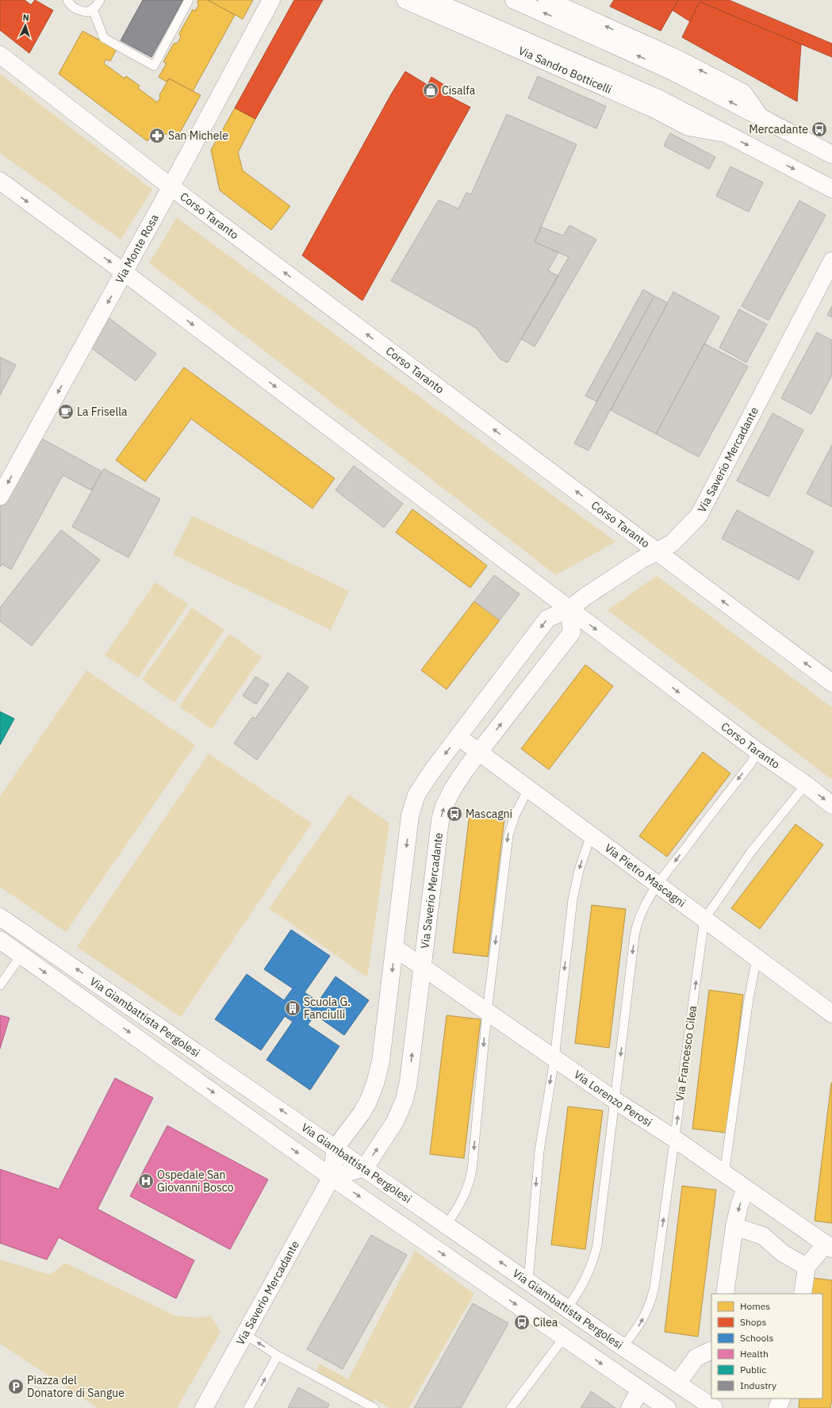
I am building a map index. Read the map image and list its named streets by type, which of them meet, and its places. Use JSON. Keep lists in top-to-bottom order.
{
  "streets": {
    "street": [
      "Via Sandro Botticelli",
      "Corso Taranto",
      "Via Monte Rosa",
      "Via Saverio Mercadante",
      "Via Pietro Mascagni",
      "Via Giambattista Pergolesi",
      "Via Lorenzo Perosi"
    ],
    "lane": ["Via Francesco Cilea"]
  },
  "crossings": [
    ["Corso Taranto", "Via Monte Rosa"],
    ["Corso Taranto", "Via Saverio Mercadante"],
    ["Corso Taranto", "Via Francesco Cilea"],
    ["Via Saverio Mercadante", "Via Pietro Mascagni"],
    ["Via Saverio Mercadante", "Via Giambattista Pergolesi"],
    ["Via Saverio Mercadante", "Via Lorenzo Perosi"],
    ["Via Pietro Mascagni", "Via Francesco Cilea"],
    ["Via Giambattista Pergolesi", "Via Francesco Cilea"],
    ["Via Francesco Cilea", "Via Lorenzo Perosi"]
  ],
  "one_way": ["Via Monte Rosa"],
  "places": {
    "shop": ["Cisalfa"],
    "bus stop": ["Mercadante", "Mascagni", "Cilea"],
    "pharmacy": ["San Michele"],
    "cafe": ["La Frisella"],
    "building": ["Scuola G. Fanciulli"],
    "hospital": ["Ospedale San Giovanni Bosco"],
    "parking": ["Piazza del Donatore di Sangue"]
  },
  "legend": [
    "Homes",
    "Shops",
    "Schools",
    "Health",
    "Public",
    "Industry"
  ],
  "north": "top"
}
